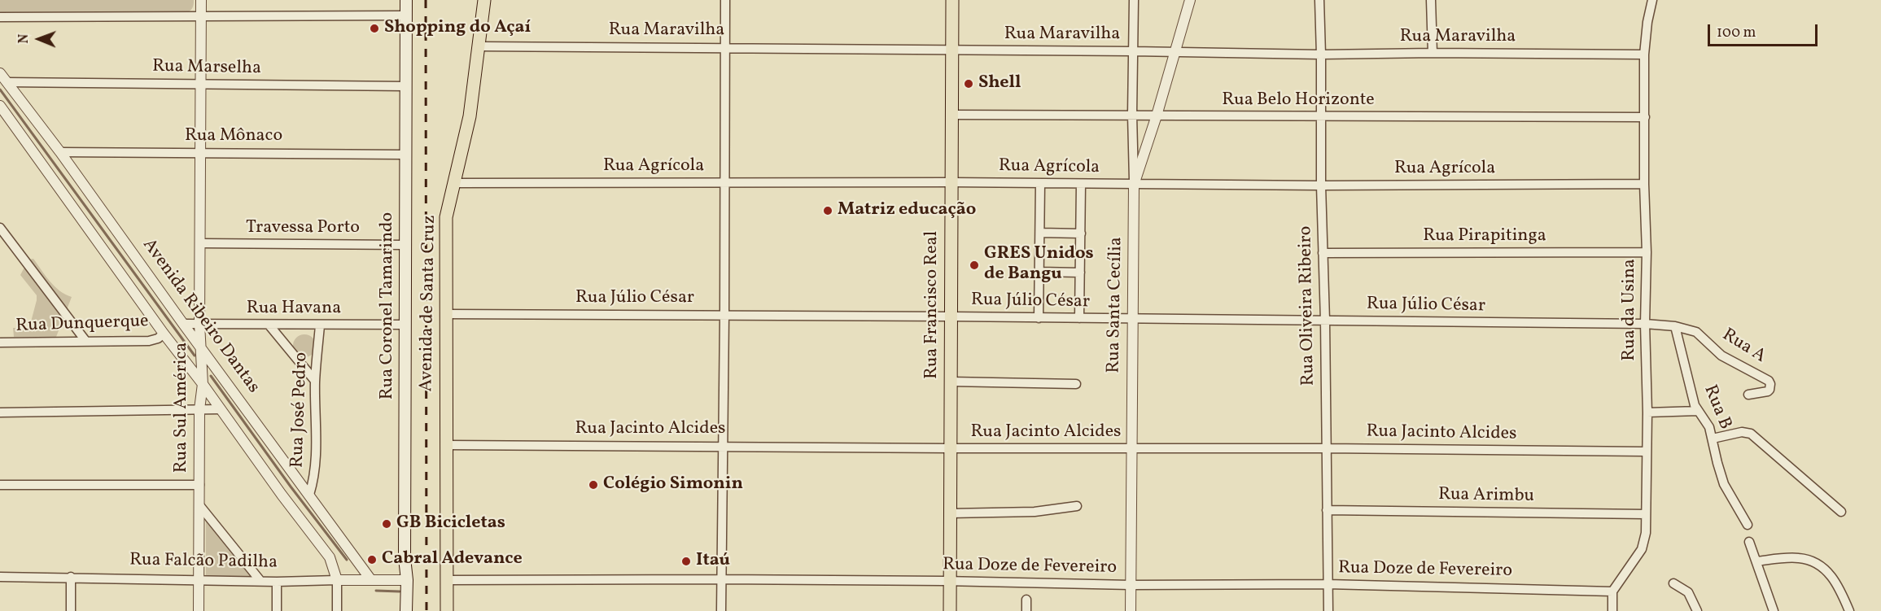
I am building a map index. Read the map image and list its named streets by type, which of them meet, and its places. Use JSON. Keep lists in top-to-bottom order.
{
  "streets": {
    "main road": ["Avenida de Santa Cruz", "Rua Francisco Real", "Rua Coronel Tamarindo"],
    "street": [
      "Rua Maravilha",
      "Rua Marselha",
      "Rua Belo Horizonte",
      "Rua Mônaco",
      "Rua Agrícola",
      "Travessa Porto",
      "Rua Pirapitinga",
      "Rua Júlio César",
      "Rua Santa Cecília",
      "Rua Oliveira Ribeiro",
      "Rua Havana",
      "Rua da Usina",
      "Avenida Ribeiro Dantas",
      "Rua Dunquerque",
      "Rua A",
      "Rua Sul América",
      "Rua B",
      "Rua José Pedro",
      "Rua Jacinto Alcides",
      "Rua Arimbu",
      "Rua Falcão Padilha",
      "Rua Doze de Fevereiro"
    ]
  },
  "crossings": [
    ["Rua Maravilha", "Avenida de Santa Cruz"],
    ["Rua Maravilha", "Rua Francisco Real"],
    ["Rua Maravilha", "Rua Santa Cecília"],
    ["Rua Maravilha", "Rua Oliveira Ribeiro"],
    ["Rua Maravilha", "Rua da Usina"],
    ["Rua Marselha", "Rua Coronel Tamarindo"],
    ["Rua Marselha", "Avenida Ribeiro Dantas"],
    ["Rua Marselha", "Rua Sul América"],
    ["Rua Belo Horizonte", "Rua Francisco Real"],
    ["Rua Belo Horizonte", "Rua Santa Cecília"],
    ["Rua Belo Horizonte", "Rua Oliveira Ribeiro"],
    ["Rua Belo Horizonte", "Rua da Usina"],
    ["Rua Mônaco", "Rua Coronel Tamarindo"],
    ["Rua Mônaco", "Avenida Ribeiro Dantas"],
    ["Rua Mônaco", "Rua Sul América"],
    ["Rua Agrícola", "Avenida de Santa Cruz"],
    ["Rua Agrícola", "Rua Francisco Real"],
    ["Rua Agrícola", "Rua Santa Cecília"],
    ["Rua Agrícola", "Rua Oliveira Ribeiro"],
    ["Rua Agrícola", "Rua da Usina"],
    ["Travessa Porto", "Rua Coronel Tamarindo"],
    ["Travessa Porto", "Rua Sul América"],
    ["Rua Pirapitinga", "Rua Oliveira Ribeiro"],
    ["Rua Pirapitinga", "Rua da Usina"],
    ["Rua Júlio César", "Avenida de Santa Cruz"],
    ["Rua Júlio César", "Rua Francisco Real"],
    ["Rua Júlio César", "Rua Santa Cecília"],
    ["Rua Júlio César", "Rua Oliveira Ribeiro"],
    ["Rua Júlio César", "Rua da Usina"],
    ["Rua Júlio César", "Rua A"],
    ["Avenida de Santa Cruz", "Rua Jacinto Alcides"],
    ["Avenida de Santa Cruz", "Rua Doze de Fevereiro"],
    ["Rua Francisco Real", "Rua Jacinto Alcides"],
    ["Rua Francisco Real", "Rua Doze de Fevereiro"],
    ["Rua Santa Cecília", "Rua Jacinto Alcides"],
    ["Rua Santa Cecília", "Rua Doze de Fevereiro"],
    ["Rua Coronel Tamarindo", "Rua Havana"],
    ["Rua Coronel Tamarindo", "Rua Falcão Padilha"],
    ["Rua Oliveira Ribeiro", "Rua Jacinto Alcides"],
    ["Rua Oliveira Ribeiro", "Rua Arimbu"],
    ["Rua Oliveira Ribeiro", "Rua Doze de Fevereiro"],
    ["Rua Havana", "Avenida Ribeiro Dantas"],
    ["Rua Havana", "Rua Sul América"],
    ["Rua Havana", "Rua José Pedro"],
    ["Rua da Usina", "Rua A"],
    ["Rua da Usina", "Rua Jacinto Alcides"],
    ["Rua da Usina", "Rua Arimbu"],
    ["Rua da Usina", "Rua Doze de Fevereiro"],
    ["Avenida Ribeiro Dantas", "Rua Dunquerque"],
    ["Avenida Ribeiro Dantas", "Rua Sul América"],
    ["Avenida Ribeiro Dantas", "Rua José Pedro"],
    ["Avenida Ribeiro Dantas", "Rua Falcão Padilha"],
    ["Rua A", "Rua B"],
    ["Rua Sul América", "Rua Falcão Padilha"]
  ],
  "places": [
    "Shopping do Açaí",
    "Shell",
    "Matriz educação",
    "GRES Unidos de Bangu",
    "Colégio Simonin",
    "GB Bicicletas",
    "Cabral Adevance",
    "Itaú"
  ],
  "scale_bar": "100 m",
  "north": "left"
}
